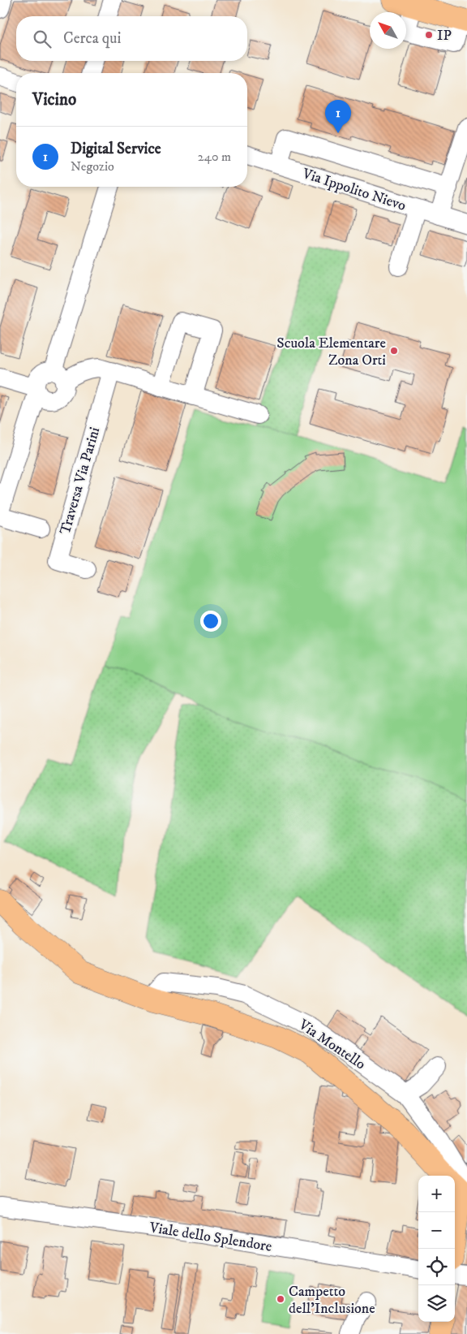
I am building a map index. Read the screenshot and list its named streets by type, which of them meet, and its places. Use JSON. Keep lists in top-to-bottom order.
{
  "streets": {
    "main road": ["Via Montello"],
    "street": ["Via Ippolito Nievo", "Traversa Via Parini", "Viale dello Splendore"]
  },
  "places": ["IP", "Scuola Elementare Zona Orti", "Campetto dell’Inclusione"],
  "north": "top left",
  "page": {
    "search": "Cerca qui",
    "heading": "Vicino",
    "pins": "1",
    "list": [
      {
        "mark": "1",
        "name": "Digital Service",
        "note": "Negozio",
        "value": "240 m"
      }
    ],
    "map_buttons": ["+", "−"]
  }
}
